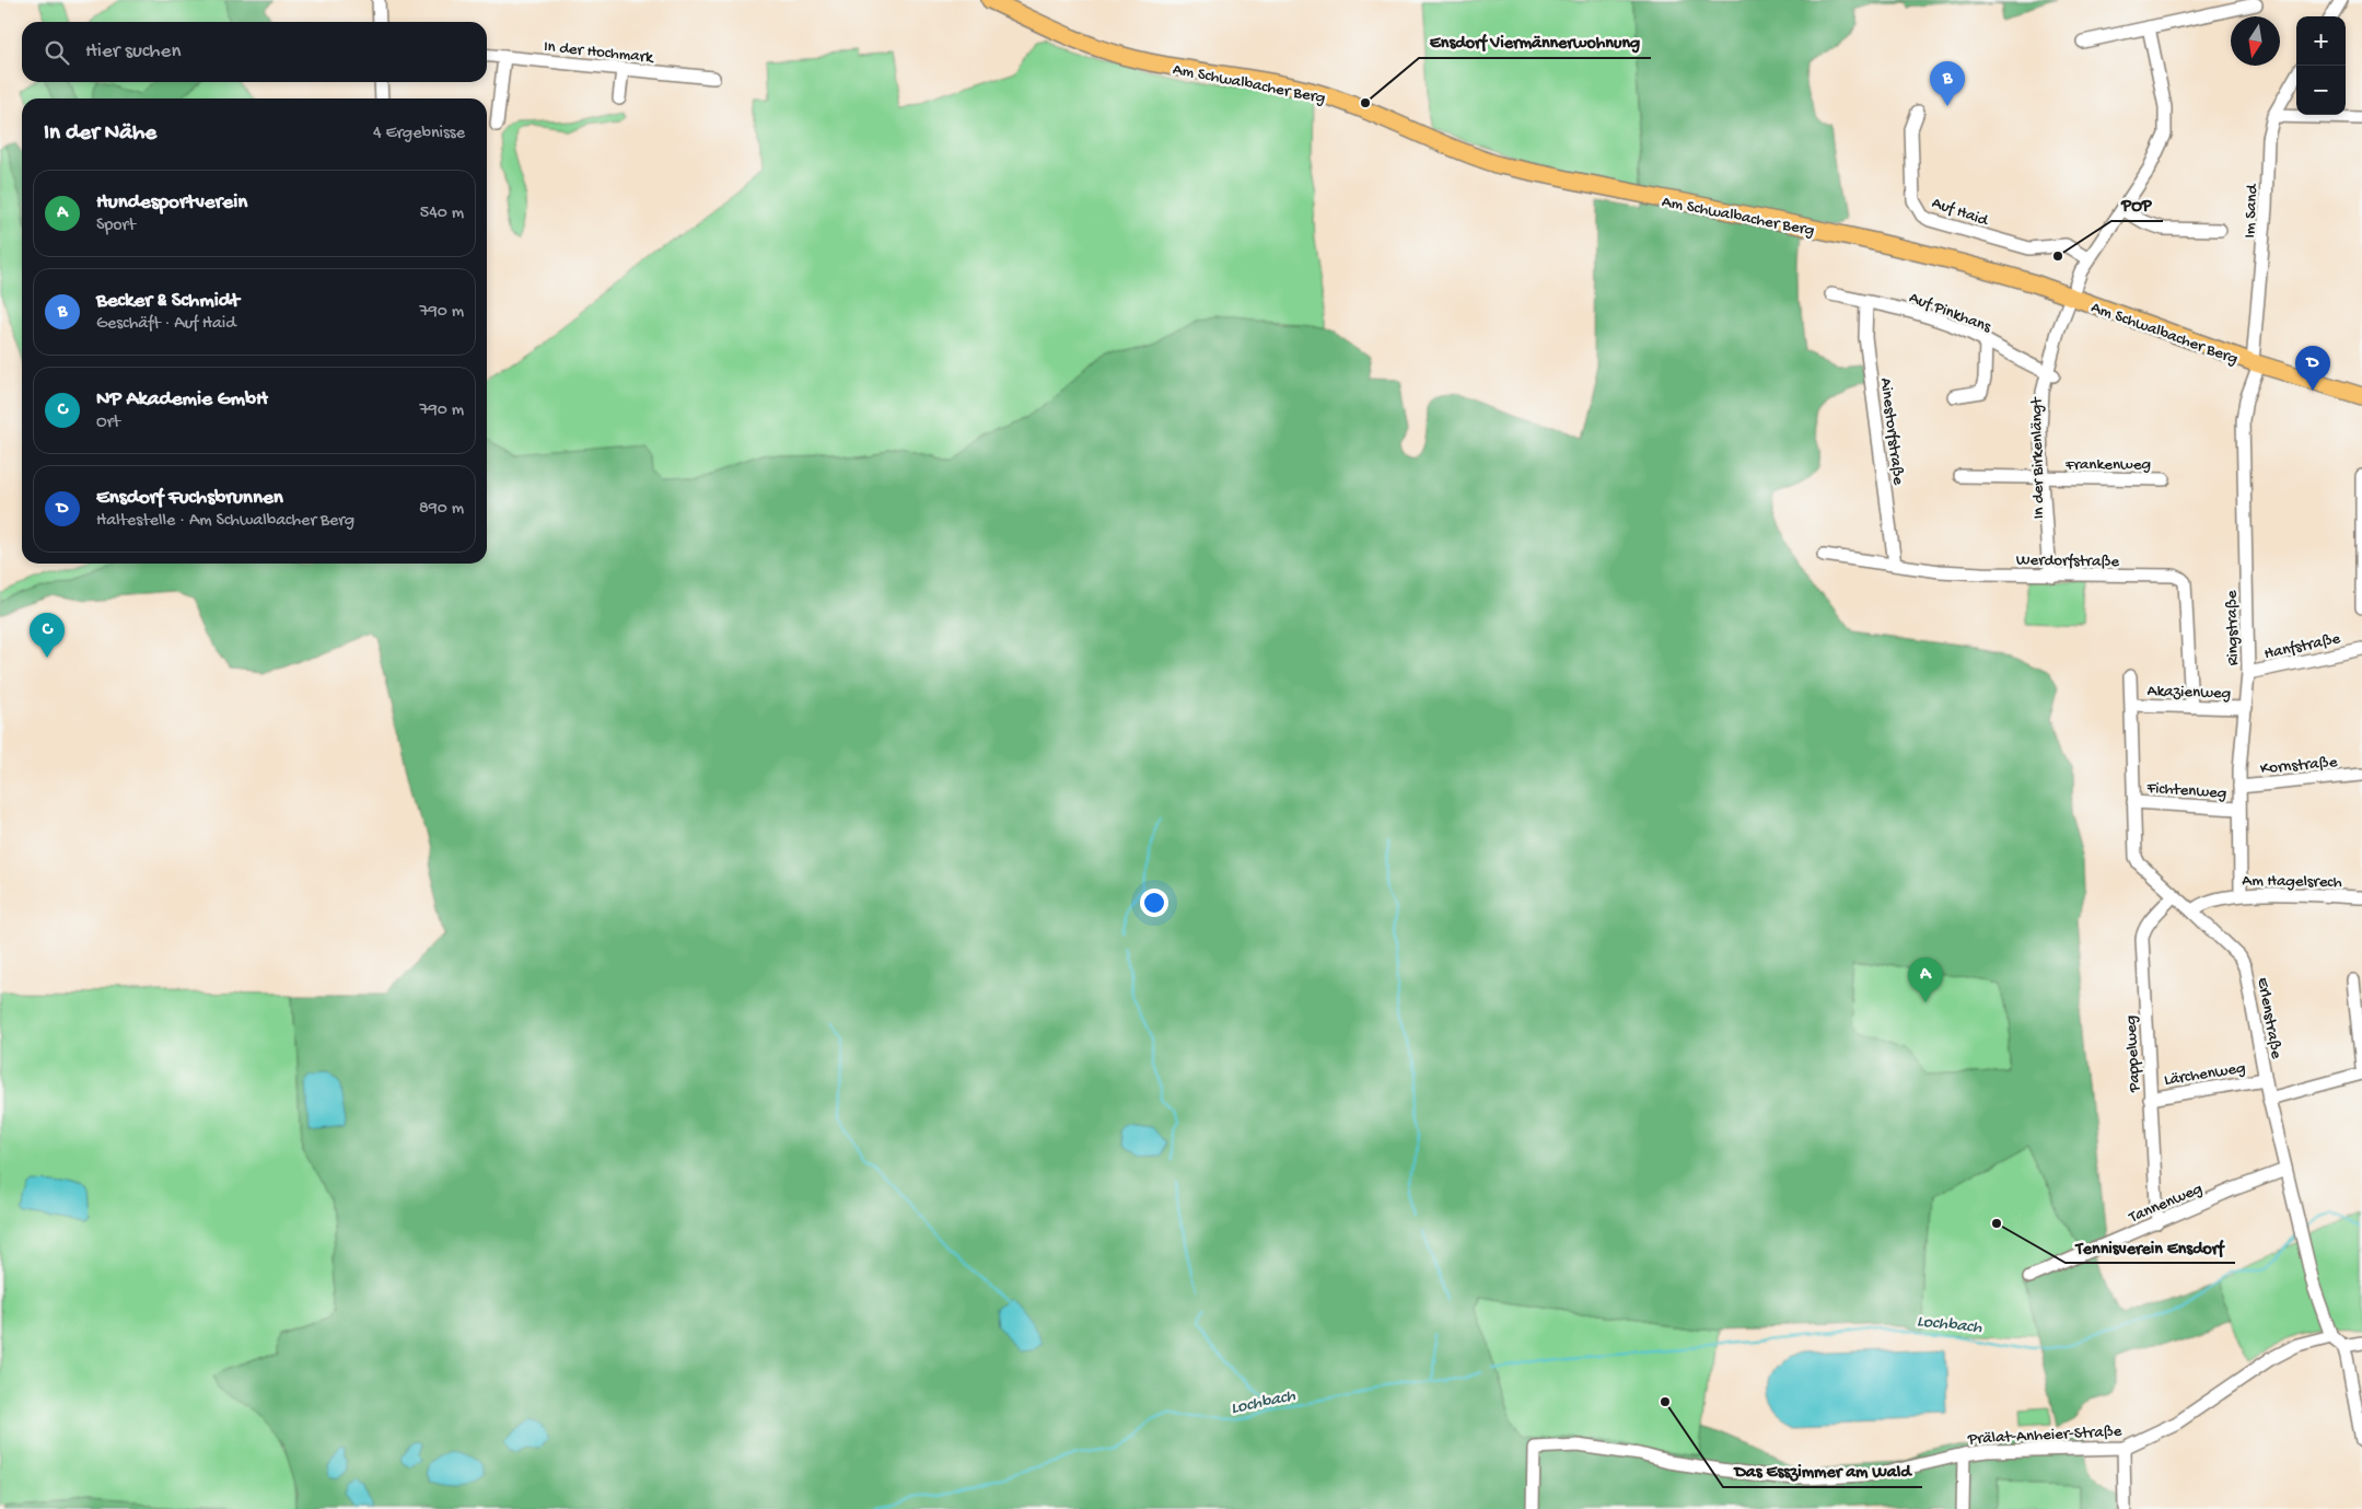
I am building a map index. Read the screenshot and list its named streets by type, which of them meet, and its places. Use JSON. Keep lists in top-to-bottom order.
{
  "streets": {
    "main road": ["Am Schwalbacher Berg"],
    "street": [
      "In der Hochmark",
      "Auf Haid",
      "Im Sand",
      "Auf Pinkhans",
      "Ainestorfstraße",
      "In der Birkenlängt",
      "Frankenweg",
      "Werdorfstraße",
      "Ringstraße",
      "Hanfstraße",
      "Akazienweg",
      "Kornstraße",
      "Fichtenweg",
      "Am Hagelsrech",
      "Erlenstraße",
      "Pappelweg",
      "Lärchenweg",
      "Tannenweg",
      "Prälat-Anheier-Straße"
    ]
  },
  "crossings": [
    ["Am Schwalbacher Berg", "Im Sand"],
    ["Am Schwalbacher Berg", "In der Birkenlängt"],
    ["Am Schwalbacher Berg", "Ringstraße"],
    ["Auf Haid", "In der Birkenlängt"],
    ["Im Sand", "Ringstraße"],
    ["Auf Pinkhans", "Ainestorfstraße"],
    ["Auf Pinkhans", "In der Birkenlängt"],
    ["Ainestorfstraße", "Werdorfstraße"],
    ["In der Birkenlängt", "Frankenweg"],
    ["In der Birkenlängt", "Werdorfstraße"],
    ["Werdorfstraße", "Akazienweg"],
    ["Ringstraße", "Hanfstraße"],
    ["Ringstraße", "Akazienweg"],
    ["Ringstraße", "Kornstraße"],
    ["Ringstraße", "Fichtenweg"],
    ["Ringstraße", "Am Hagelsrech"],
    ["Akazienweg", "Erlenstraße"],
    ["Fichtenweg", "Erlenstraße"],
    ["Am Hagelsrech", "Erlenstraße"],
    ["Erlenstraße", "Pappelweg"],
    ["Erlenstraße", "Lärchenweg"],
    ["Erlenstraße", "Tannenweg"],
    ["Erlenstraße", "Prälat-Anheier-Straße"],
    ["Pappelweg", "Lärchenweg"],
    ["Pappelweg", "Tannenweg"]
  ],
  "water": ["Lochbach"],
  "places": [
    "Ensdorf Viermännerwohnung",
    "POP",
    "Tennisverein Ensdorf",
    "Das Esszimmer am Wald"
  ],
  "north": "bottom",
  "page": {
    "map_buttons": ["+", "−"],
    "search": "Hier suchen",
    "pins": [
      "B",
      "D",
      "C",
      "A"
    ],
    "heading": ["In der Nähe", "4 Ergebnisse"],
    "list": [
      {
        "mark": "A",
        "name": "Hundesportverein",
        "note": "Sport",
        "value": "540 m"
      },
      {
        "mark": "B",
        "name": "Becker & Schmidt",
        "note": "Geschäft · Auf Haid",
        "value": "790 m"
      },
      {
        "mark": "C",
        "name": "NP Akademie GmbH",
        "note": "Ort",
        "value": "790 m"
      },
      {
        "mark": "D",
        "name": "Ensdorf Fuchsbrunnen",
        "note": "Haltestelle · Am Schwalbacher Berg",
        "value": "890 m"
      }
    ]
  }
}
